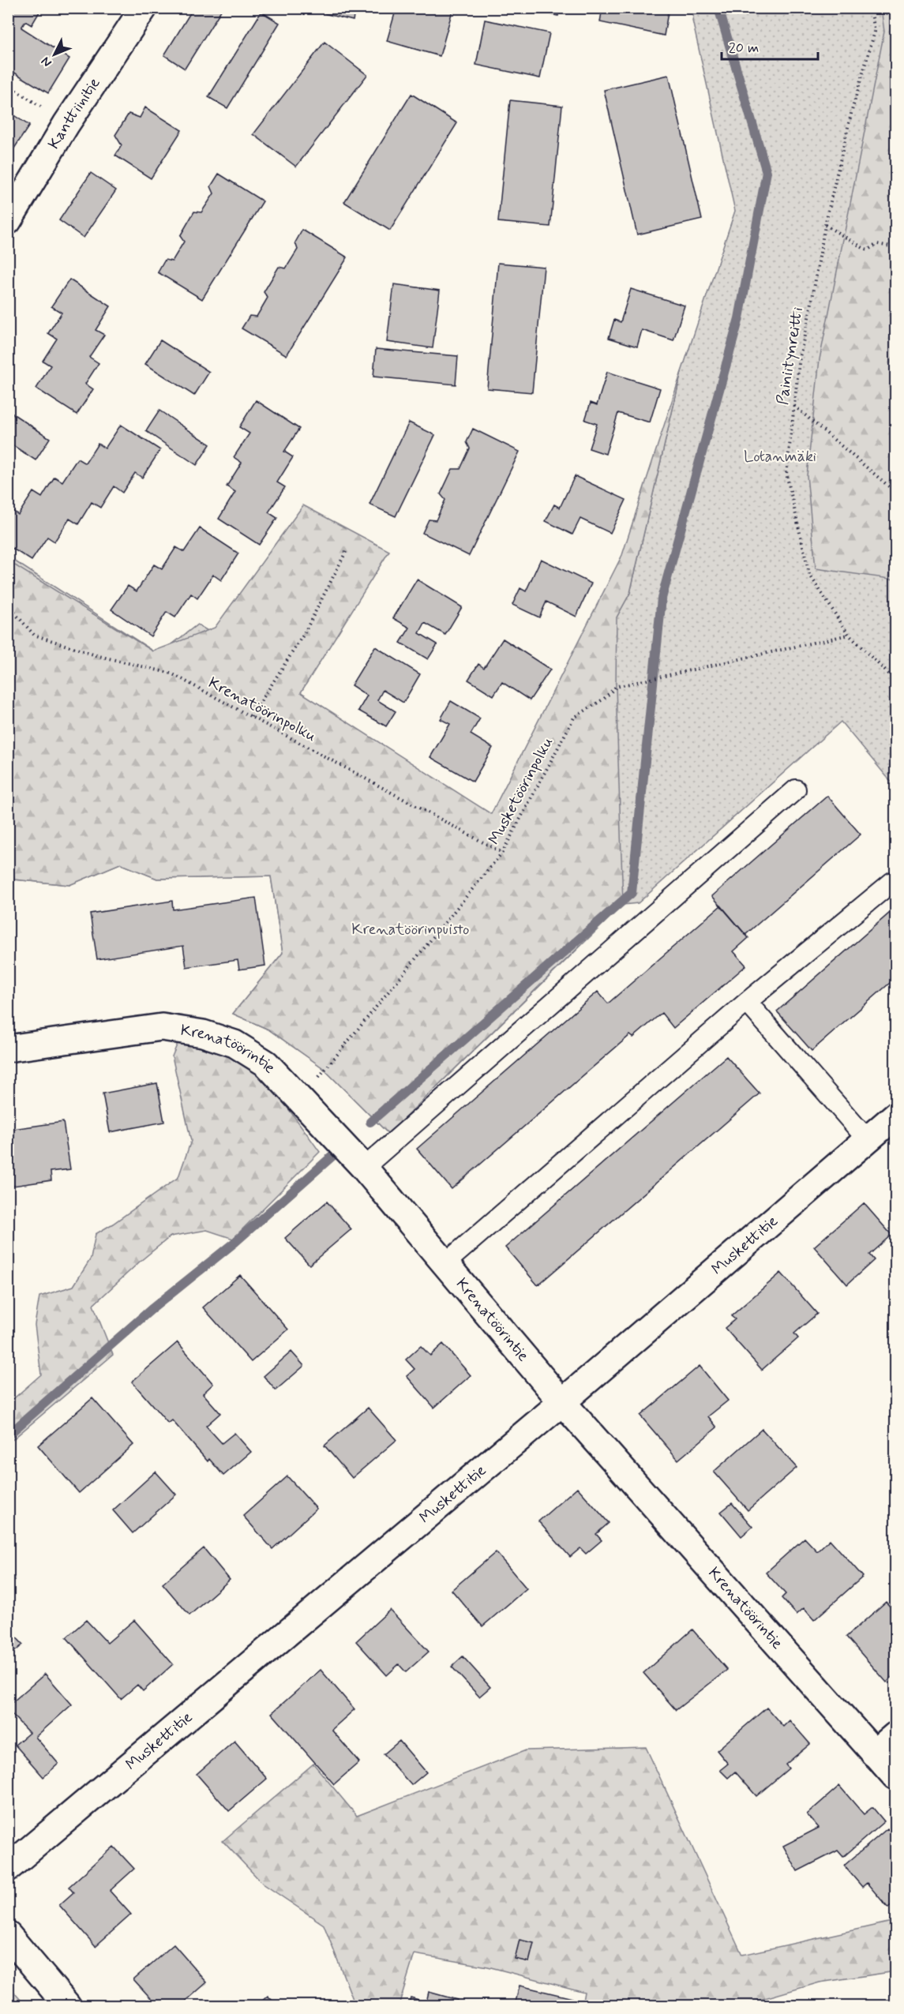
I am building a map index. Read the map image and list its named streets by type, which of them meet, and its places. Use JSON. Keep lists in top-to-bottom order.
{
  "streets": {
    "street": ["Kanttiinitie", "Krenatöörintie", "Muskettitie"],
    "path": ["Painiitynreitti", "Krenatöörinpolku", "Musketöörinpolku"]
  },
  "crossings": [
    ["Painiitynreitti", "Musketöörinpolku"],
    ["Krenatöörinpolku", "Musketöörinpolku"],
    ["Musketöörinpolku", "Krenatöörintie"],
    ["Krenatöörintie", "Muskettitie"]
  ],
  "parks": ["Lotanmäki", "Krenatöörinpuisto"],
  "scale_bar": "20 m",
  "north": "bottom left"
}
